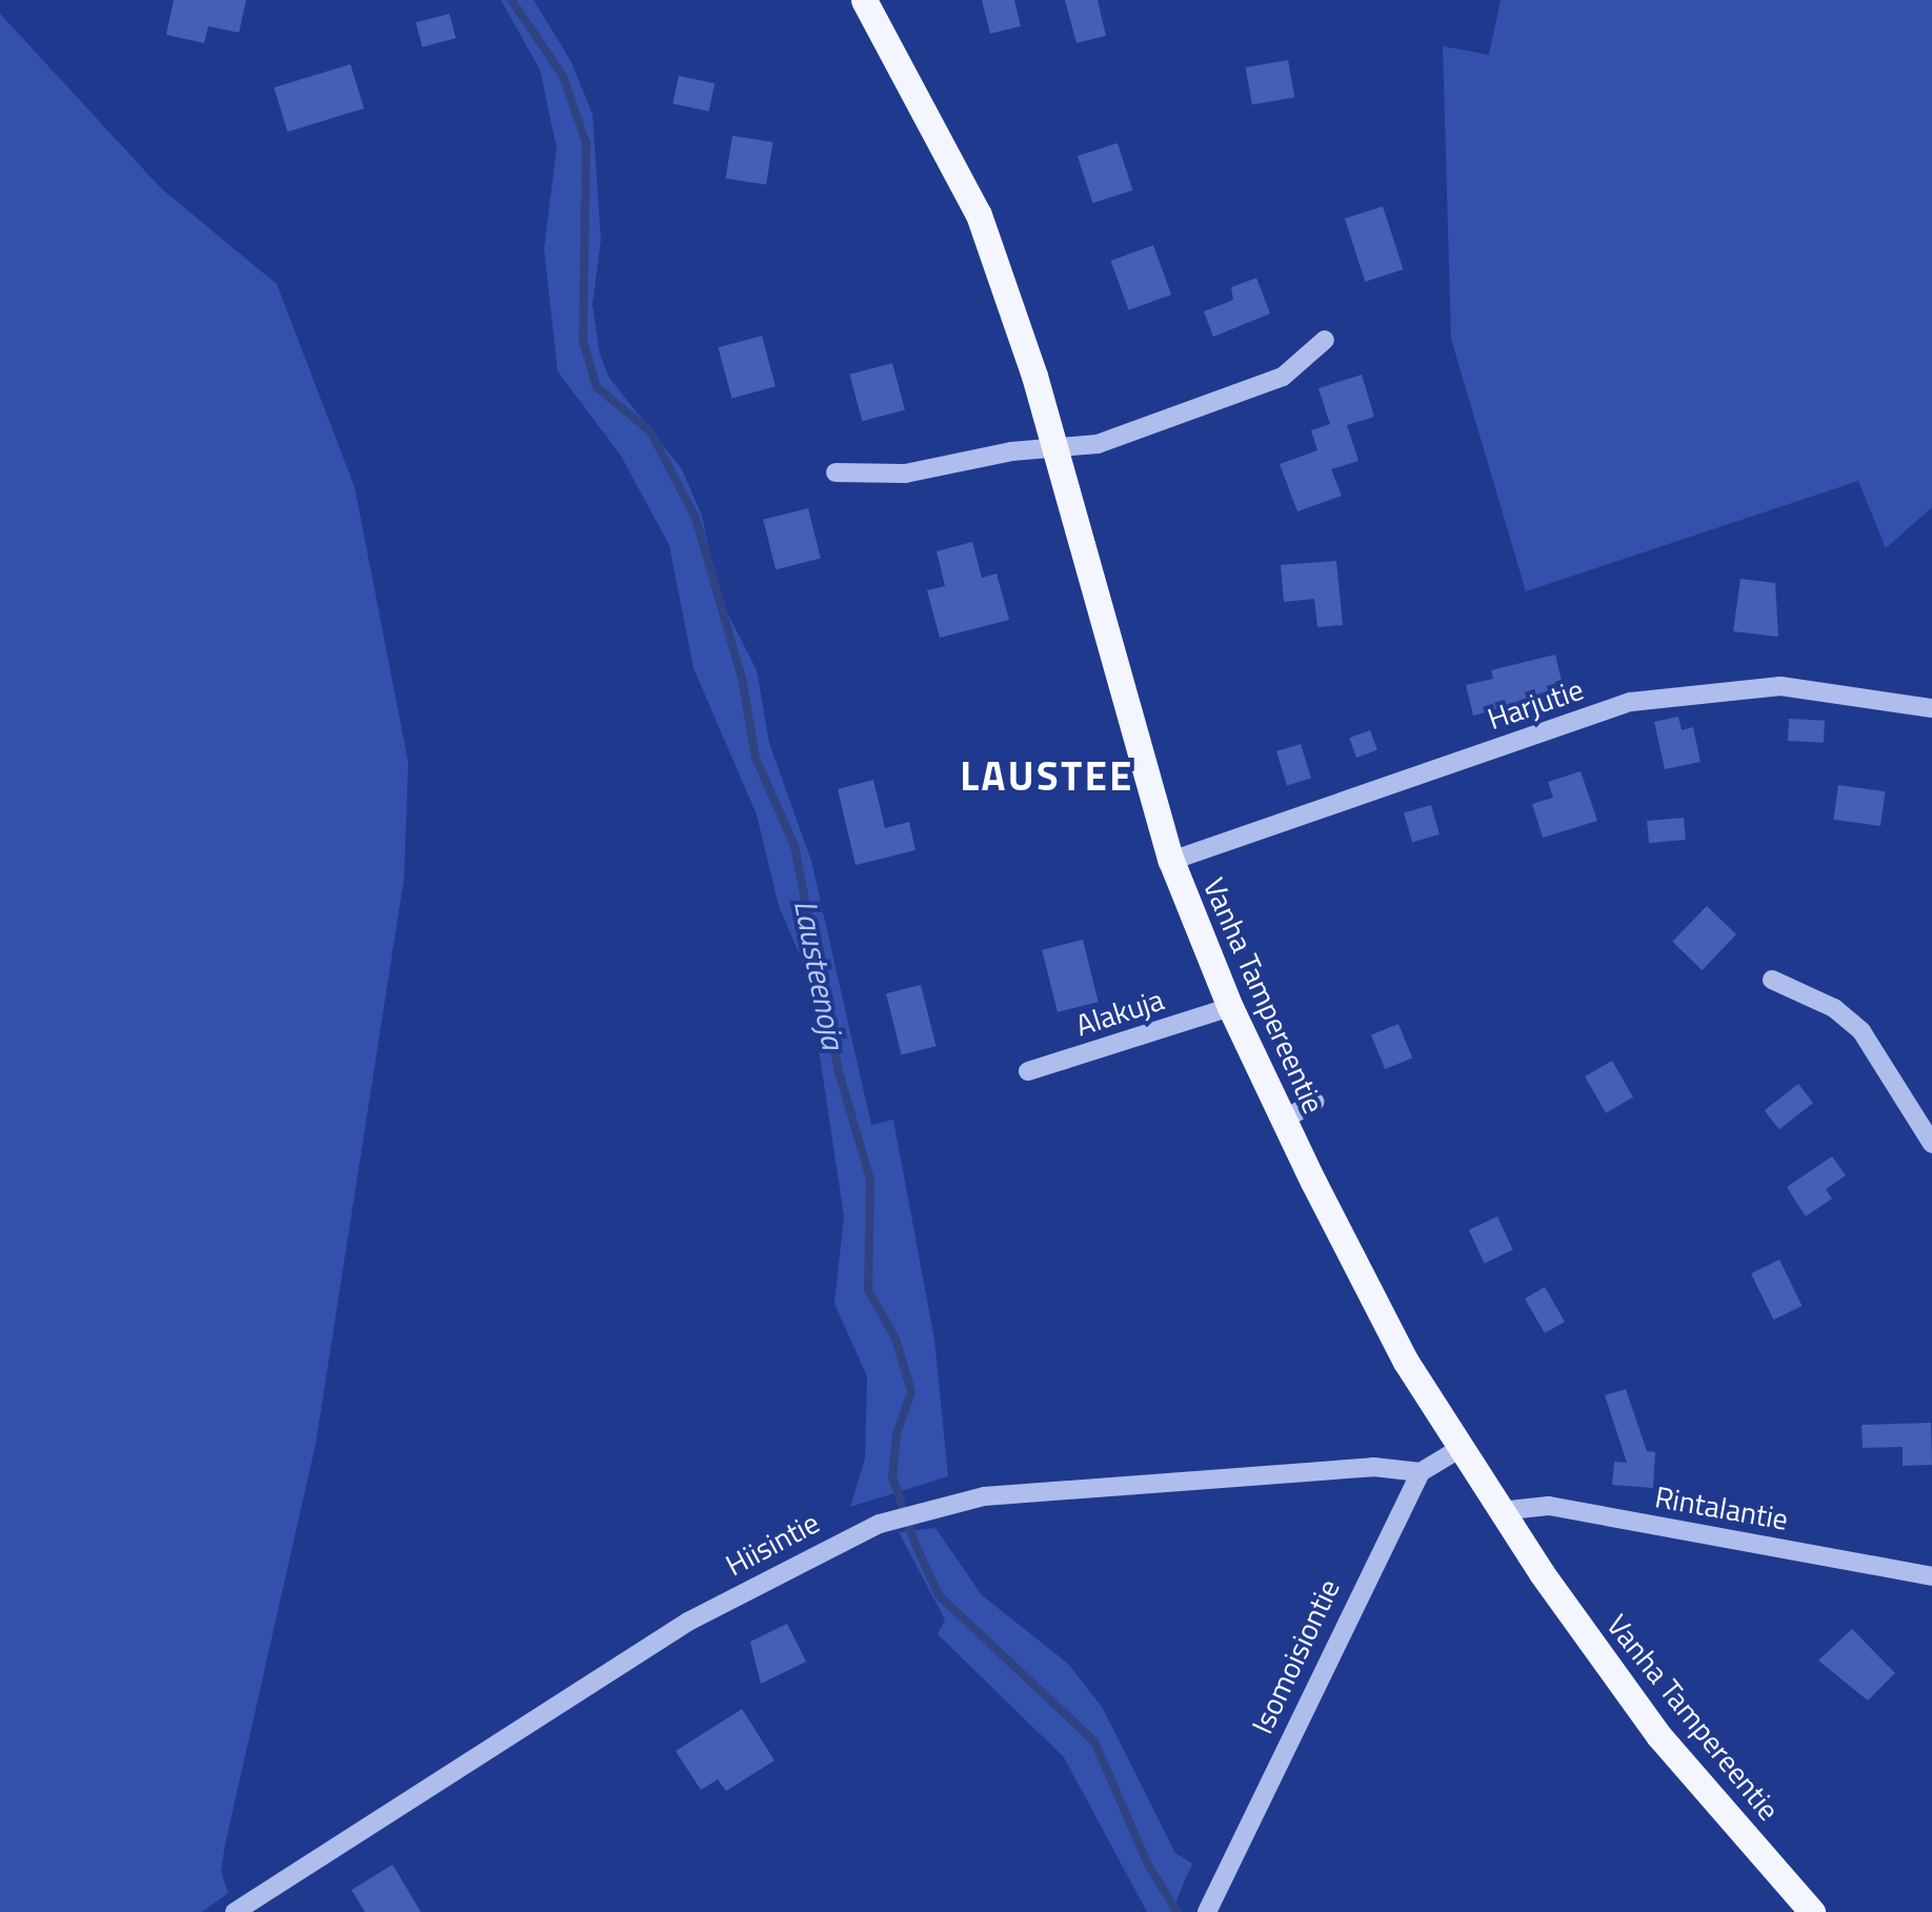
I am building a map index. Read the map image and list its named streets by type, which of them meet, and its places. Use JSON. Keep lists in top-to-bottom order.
{
  "streets": {
    "main road": ["Vanha Tampereentie"],
    "street": [
      "Harjutie",
      "Alakuja",
      "Rintalantie",
      "Hiisintie",
      "Isomoisiontie"
    ]
  },
  "crossings": [
    ["Harjutie", "Vanha Tampereentie"],
    ["Vanha Tampereentie", "Alakuja"],
    ["Vanha Tampereentie", "Rintalantie"],
    ["Hiisintie", "Isomoisiontie"]
  ],
  "districts": ["LAUSTEE"],
  "water": ["Lausteenoja"]
}
